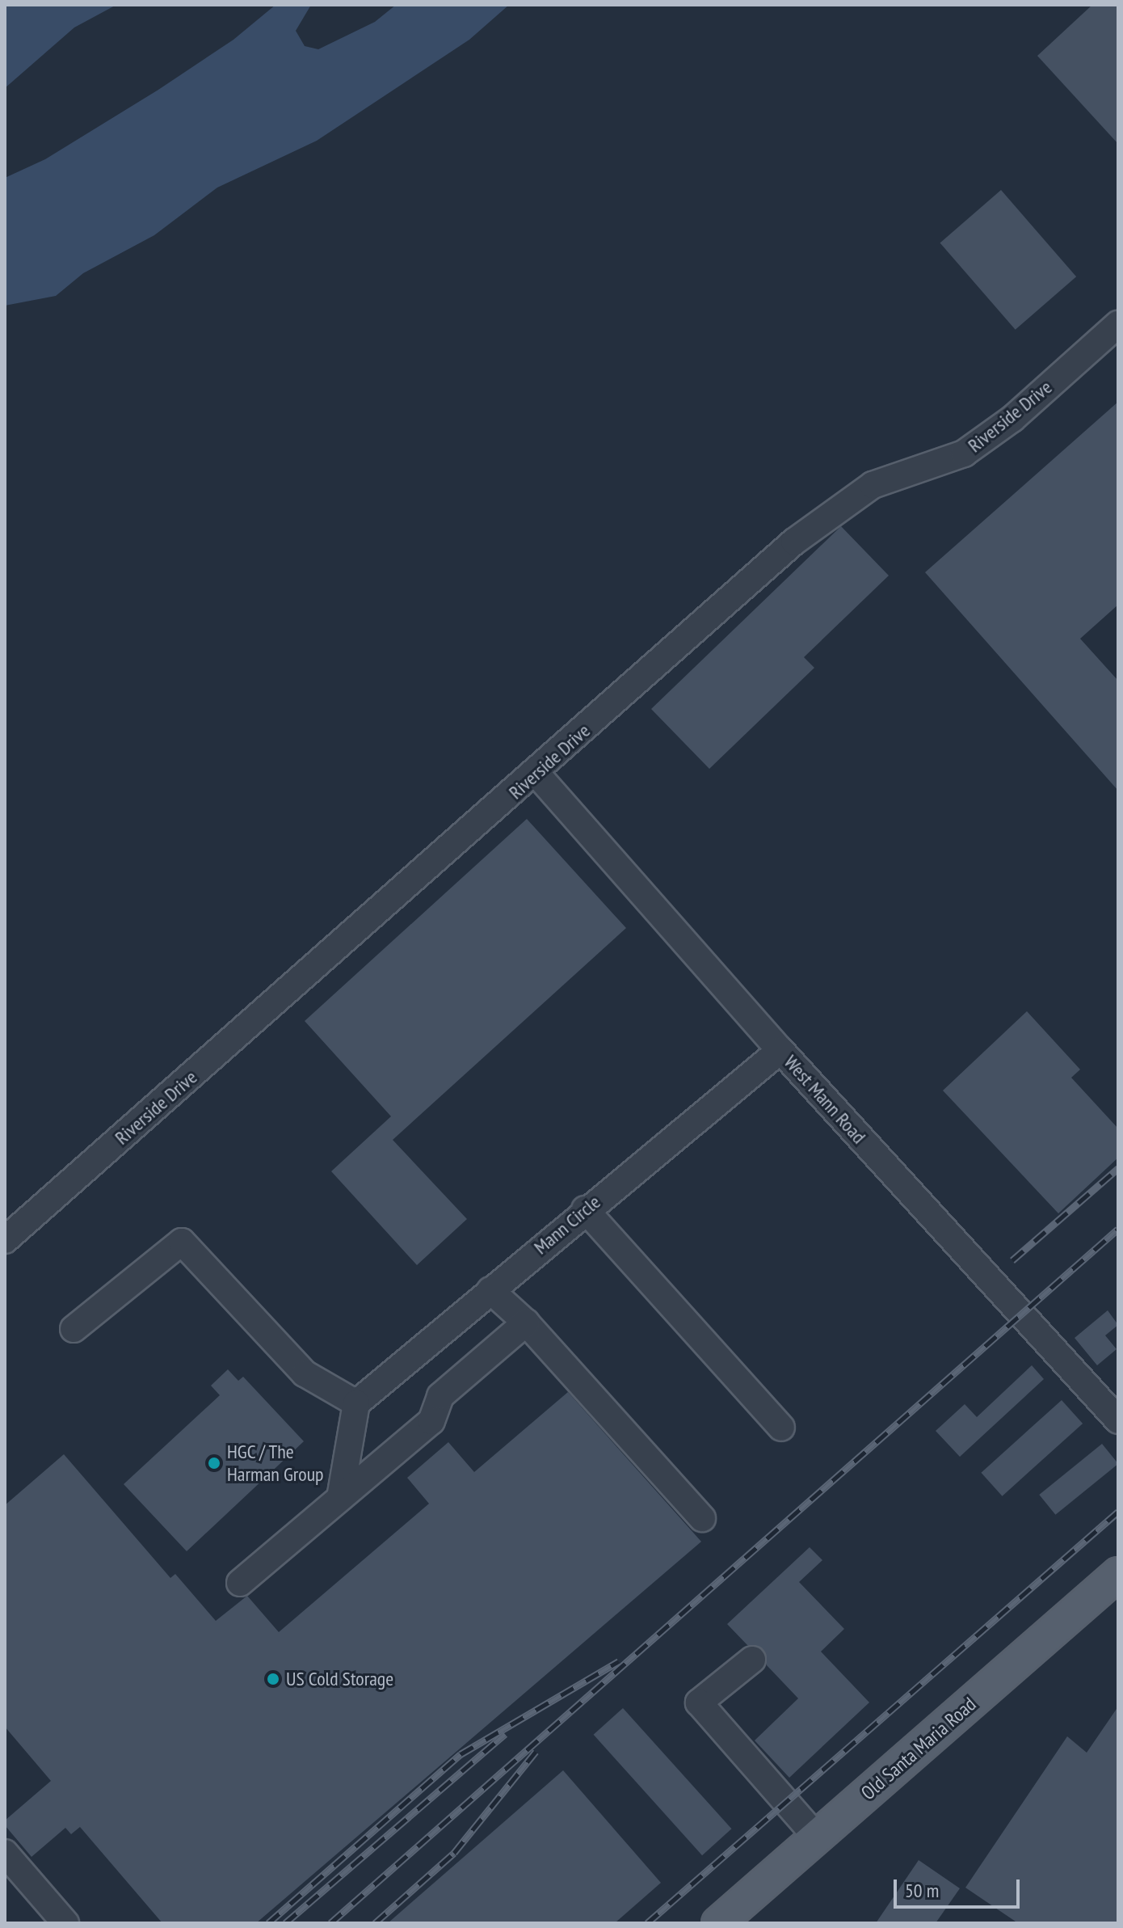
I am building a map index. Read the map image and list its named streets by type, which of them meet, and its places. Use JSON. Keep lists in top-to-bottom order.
{
  "streets": {
    "main road": ["Old Santa Maria Road"],
    "street": ["Riverside Drive", "West Mann Road", "Mann Circle"]
  },
  "crossings": [
    ["Riverside Drive", "West Mann Road"],
    ["West Mann Road", "Mann Circle"]
  ],
  "places": ["HGC / The Harman Group", "US Cold Storage"],
  "scale_bar": "50 m"
}
